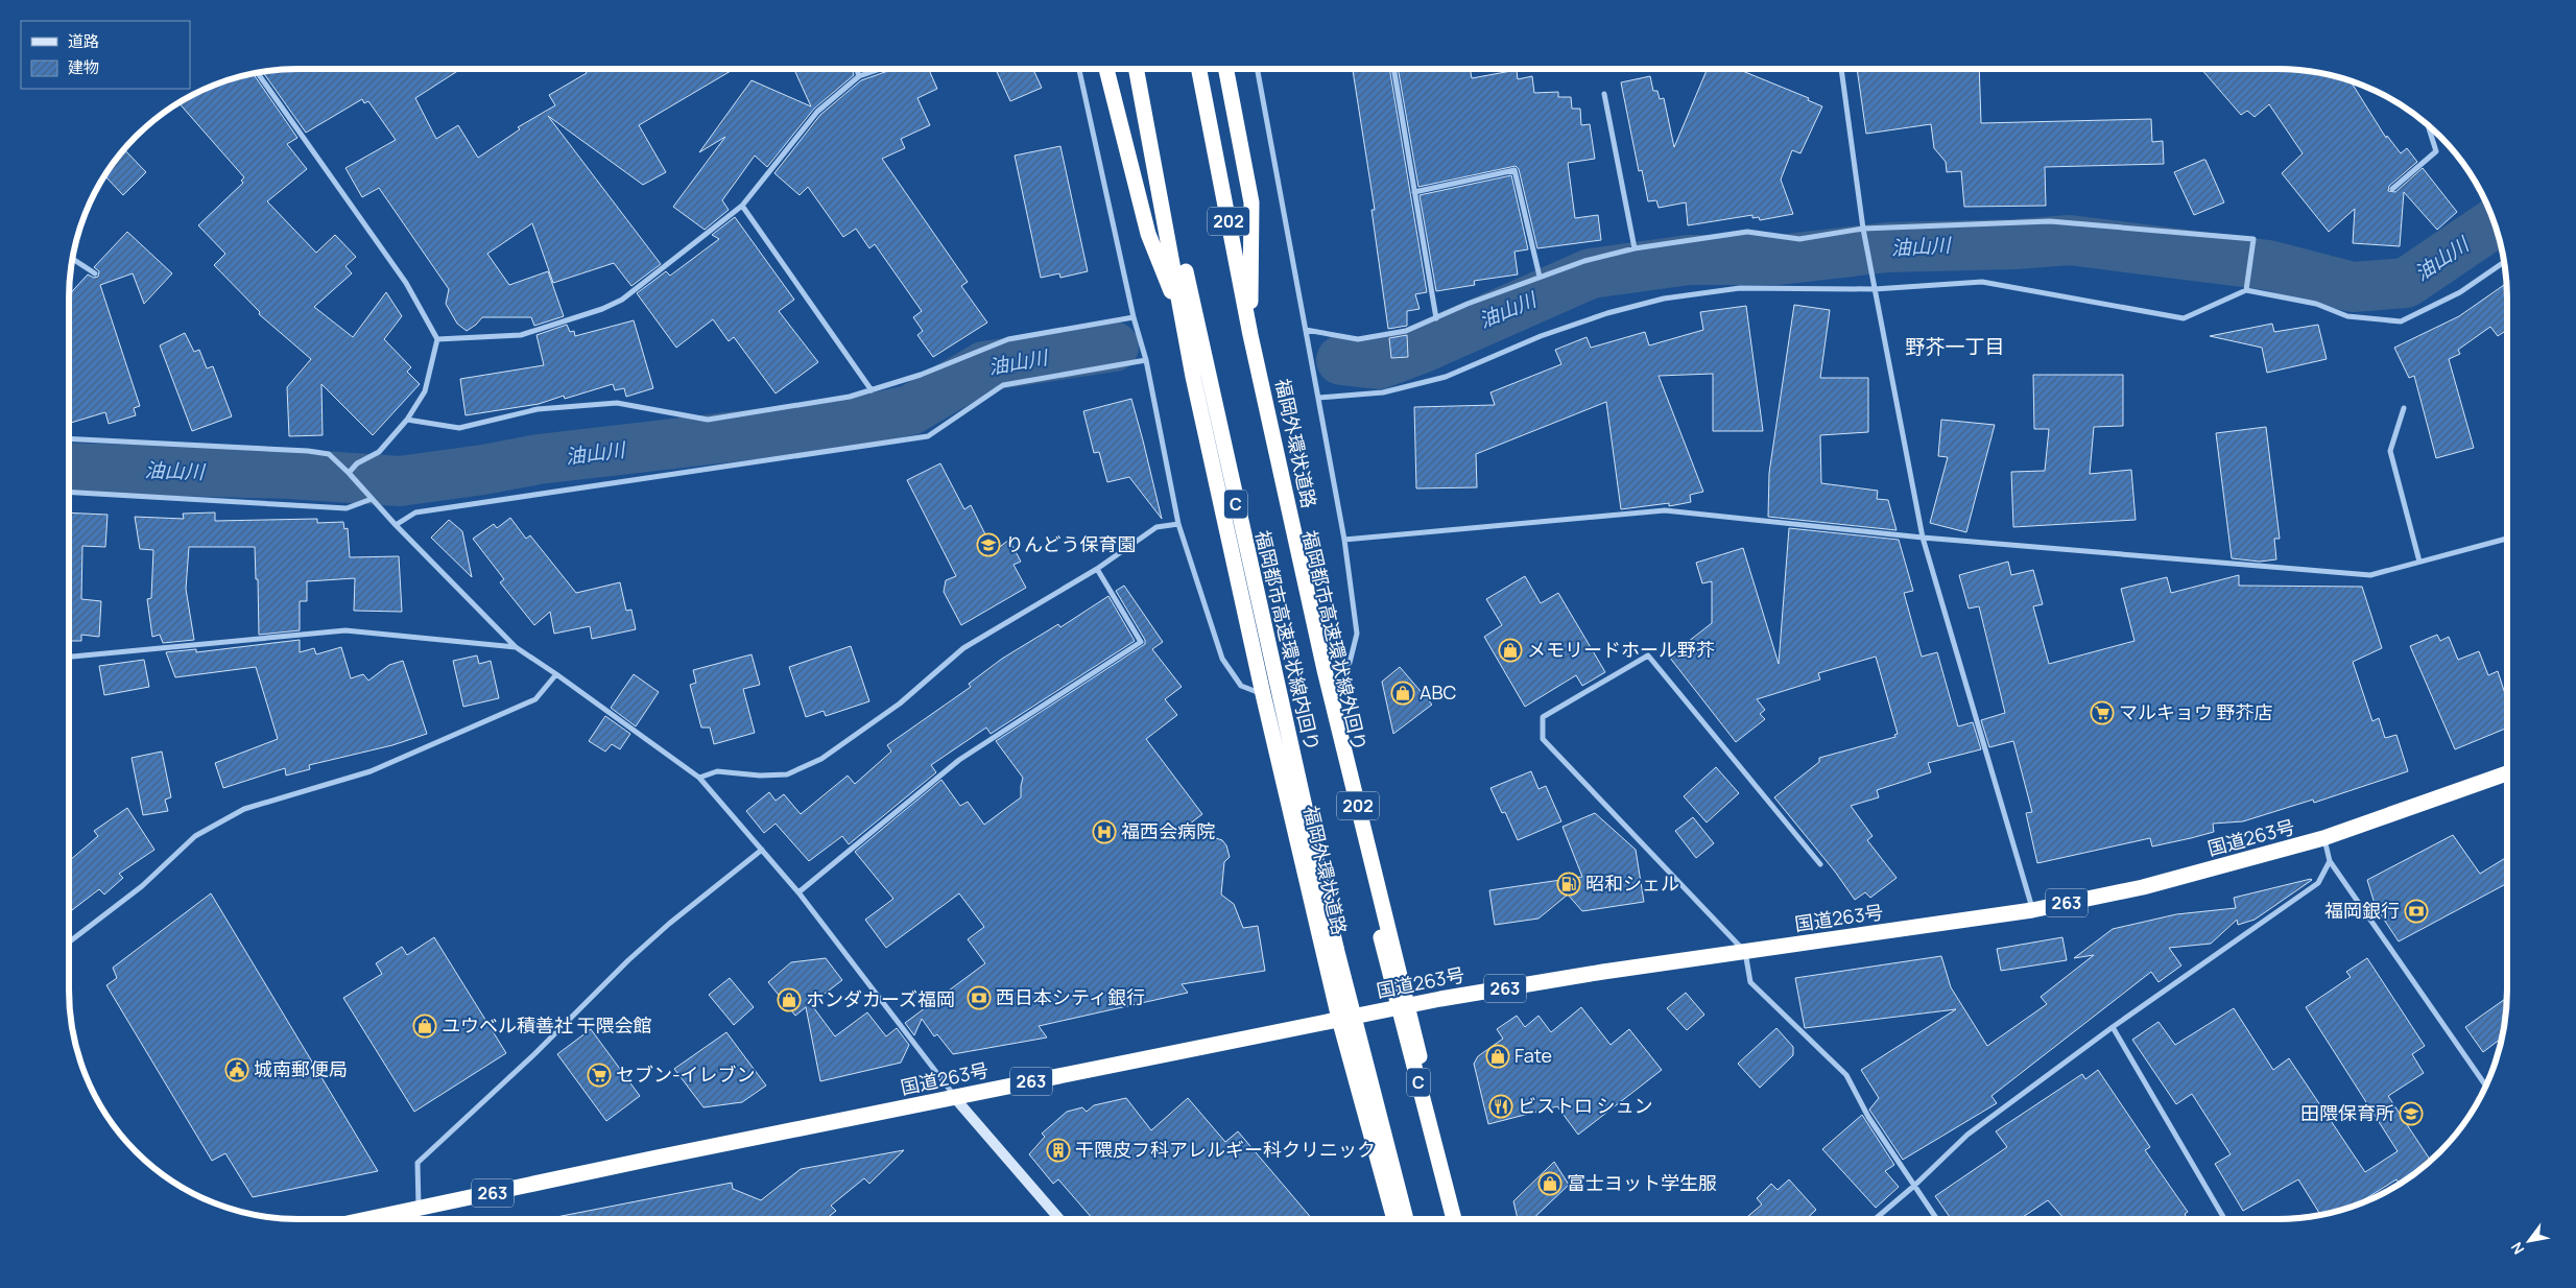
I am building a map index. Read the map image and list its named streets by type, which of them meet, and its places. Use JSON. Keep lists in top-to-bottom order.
{
  "streets": {
    "highway": [
      "202",
      "福岡外環状道路",
      "C",
      "福岡都市高速環状線内回り",
      "福岡都市高速環状線外回り",
      "国道263号",
      "263"
    ]
  },
  "crossings": [
    ["福岡外環状道路", "国道263号"]
  ],
  "districts": ["野芥一丁目"],
  "water": ["油山川"],
  "places": {
    "school or university": ["りんどう保育園", "田隈保育所"],
    "shop": [
      "メモリードホール野芥",
      "ABC",
      "ホンダカーズ福岡",
      "ユウベル積善社 干隈会館",
      "Fate",
      "富士ヨット学生服"
    ],
    "supermarket": ["マルキョウ 野芥店", "セブン-イレブン"],
    "hospital": ["福西会病院"],
    "fuel station": ["昭和シェル"],
    "bank": ["福岡銀行", "西日本シティ銀行"],
    "public building": ["城南郵便局"],
    "restaurant": ["ビストロ シュン"],
    "building": ["干隈皮フ科アレルギー科クリニック"]
  },
  "legend": ["道路", "建物"],
  "north": "bottom left"
}
